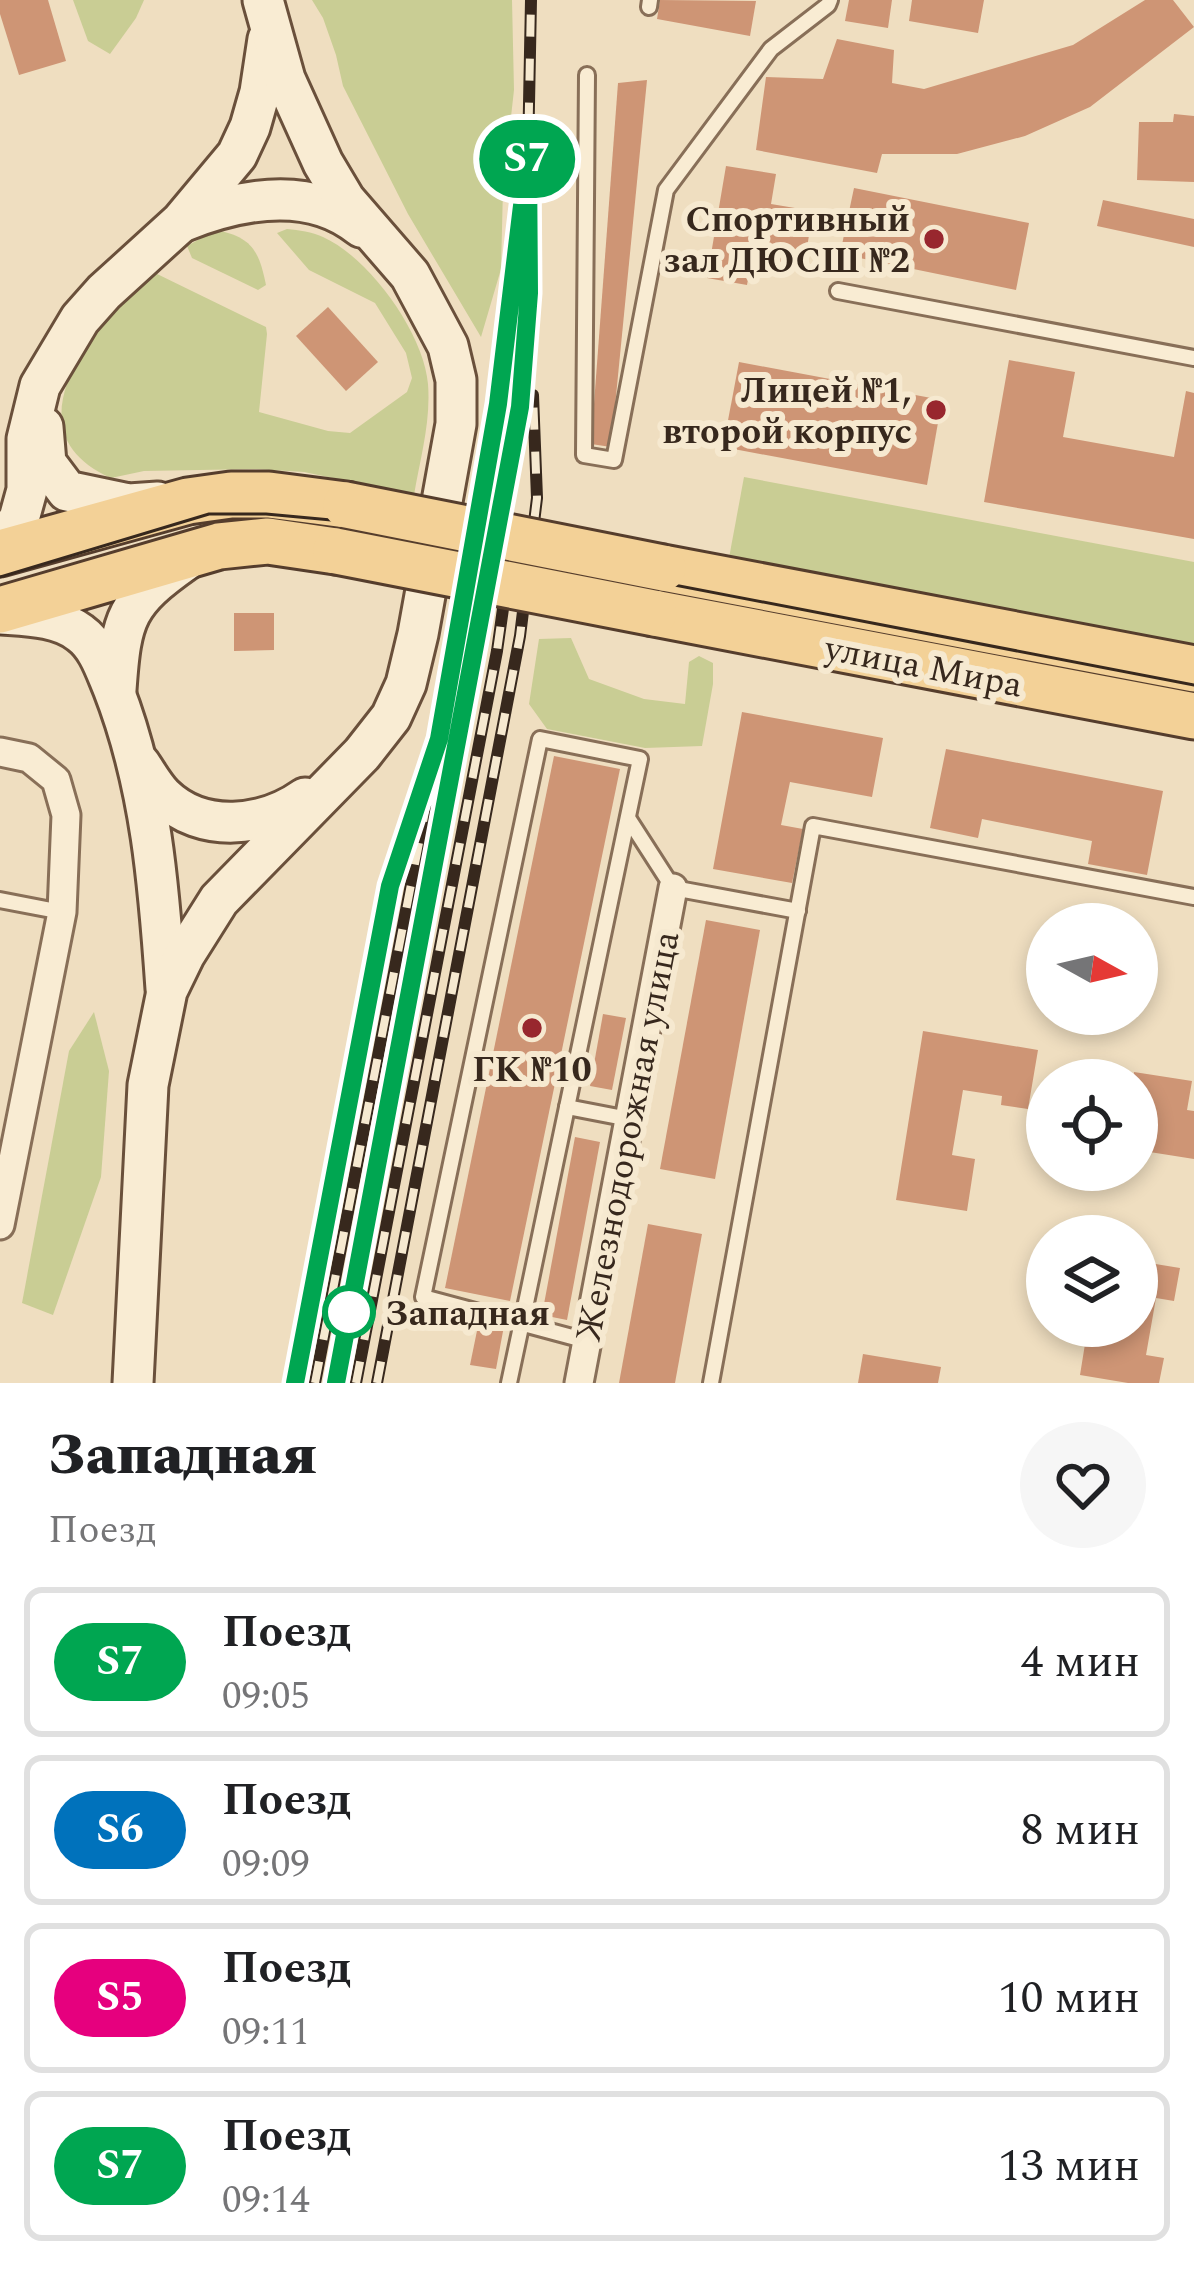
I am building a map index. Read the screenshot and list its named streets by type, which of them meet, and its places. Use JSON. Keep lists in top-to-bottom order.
{
  "streets": {
    "main road": ["улица Мира"],
    "street": ["Железнодорожная улица"]
  },
  "places": [
    "Спортивный зал ДЮСШ №2",
    "Лицей №1, второй корпус",
    "ГК №10",
    "Западная"
  ],
  "north": "right",
  "page": {
    "on_map": "S7",
    "heading": ["Западная", "Поезд"],
    "list": [
      {
        "mark": "S7",
        "name": "Поезд",
        "note": "09:05",
        "value": "4 мин"
      },
      {
        "mark": "S6",
        "name": "Поезд",
        "note": "09:09",
        "value": "8 мин"
      },
      {
        "mark": "S5",
        "name": "Поезд",
        "note": "09:11",
        "value": "10 мин"
      },
      {
        "mark": "S7",
        "name": "Поезд",
        "note": "09:14",
        "value": "13 мин"
      }
    ]
  }
}
